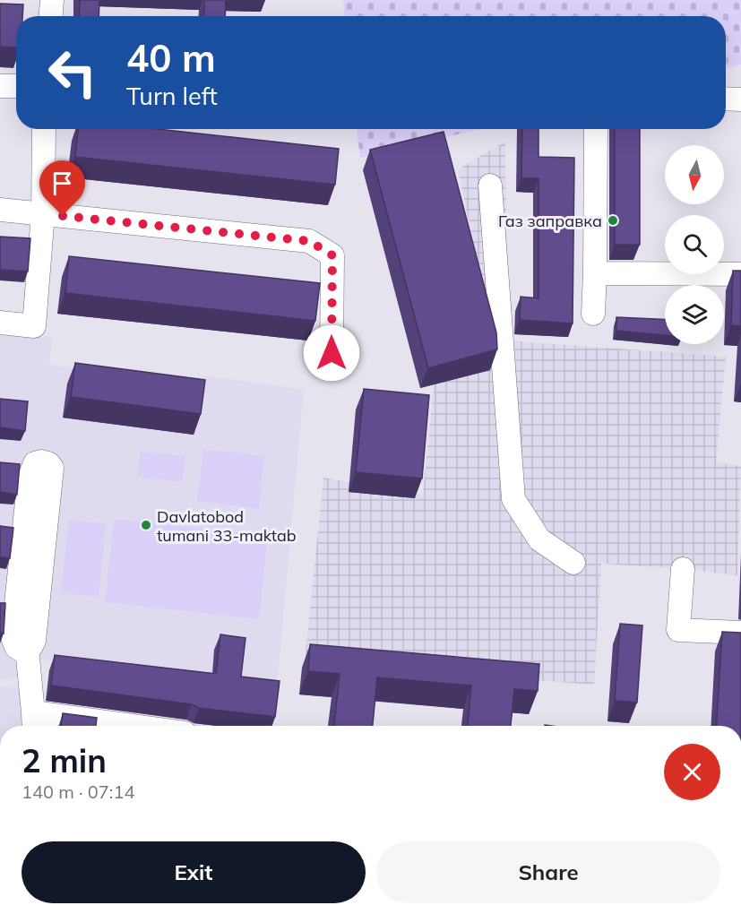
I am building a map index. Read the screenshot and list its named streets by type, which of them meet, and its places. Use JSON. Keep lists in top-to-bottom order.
{
  "places": ["Газ заправка", "Davlatobod tumani 33-maktab"],
  "north": "bottom",
  "page": {
    "turn": ["40 m", "Turn left"],
    "heading": ["2 min", "140 m · 07:14"],
    "buttons": ["Exit", "Share"]
  }
}
